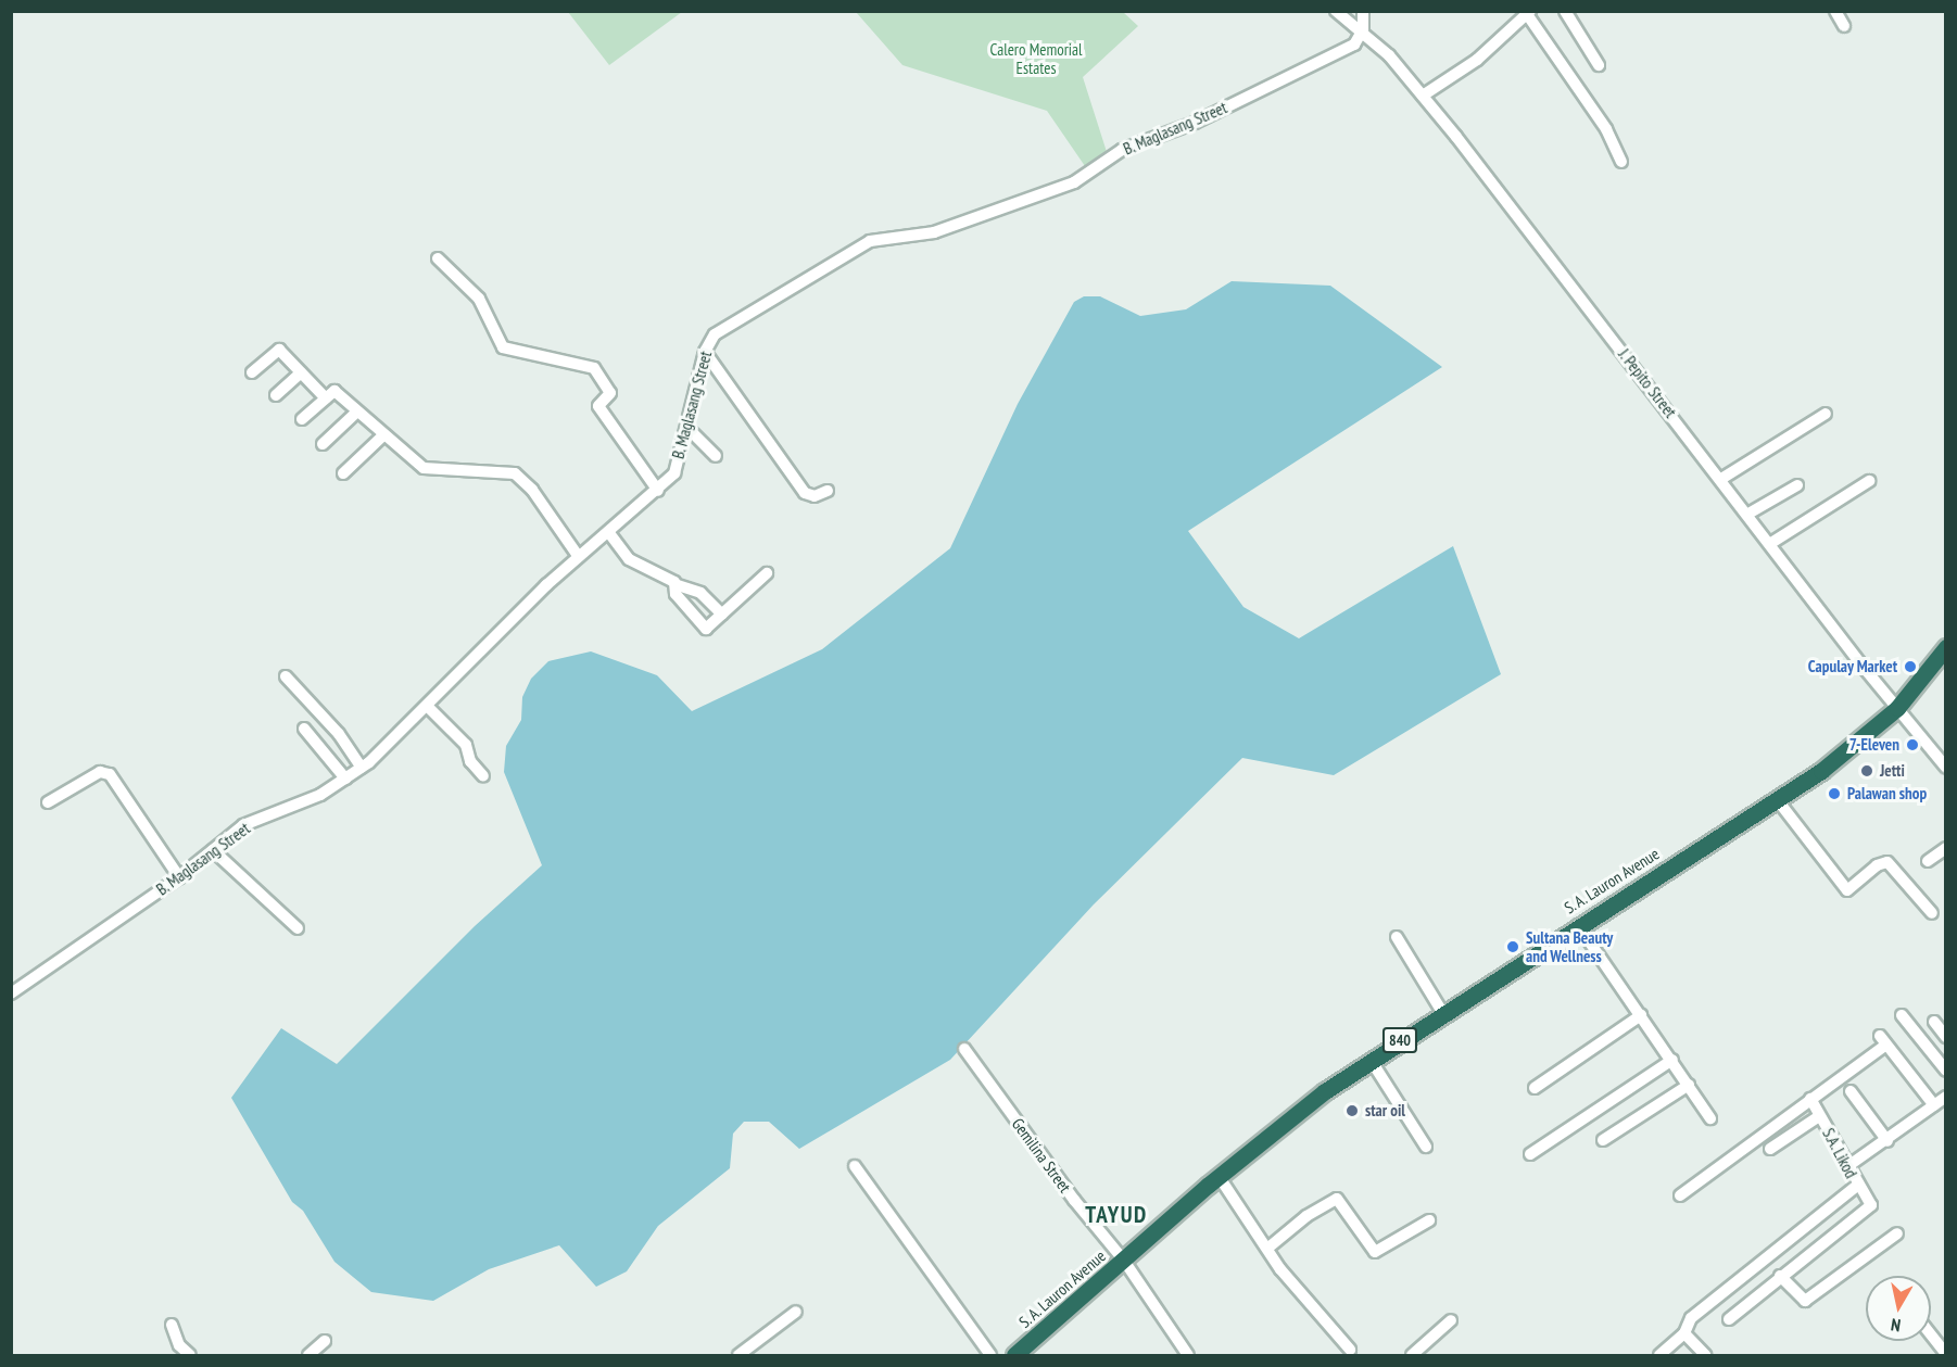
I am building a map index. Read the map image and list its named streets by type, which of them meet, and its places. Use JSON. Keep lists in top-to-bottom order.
{
  "streets": {
    "highway": ["S. A. Lauron Avenue", "840"],
    "street": [
      "B. Maglasang Street",
      "J. Pepito Street",
      "S.A. Likod",
      "Gemilina Street"
    ]
  },
  "crossings": [
    ["B. Maglasang Street", "J. Pepito Street"],
    ["J. Pepito Street", "S. A. Lauron Avenue"],
    ["S. A. Lauron Avenue", "Gemilina Street"]
  ],
  "districts": ["TAYUD"],
  "parks": ["Calero Memorial Estates"],
  "places": [
    "Capulay Market",
    "7-Eleven",
    "Jetti",
    "Palawan shop",
    "Sultana Beauty and Wellness",
    "star oil"
  ],
  "north": "bottom"
}
